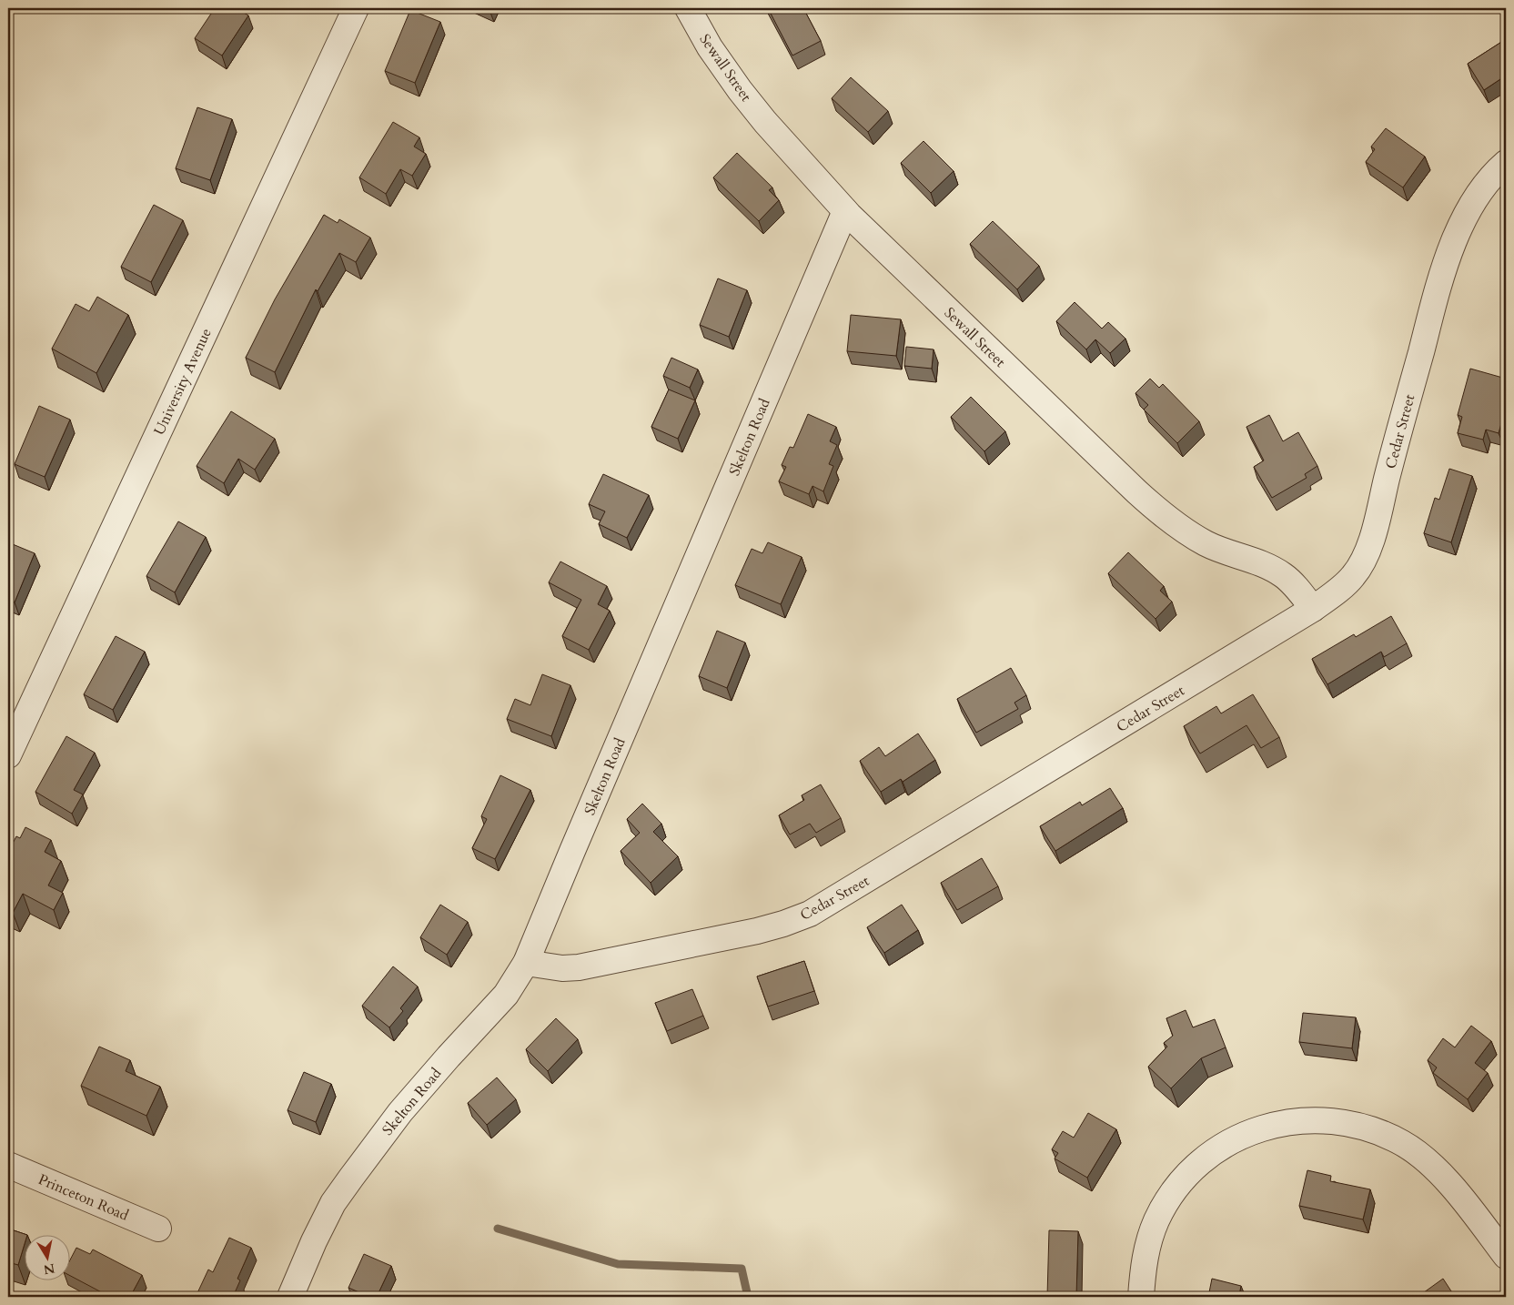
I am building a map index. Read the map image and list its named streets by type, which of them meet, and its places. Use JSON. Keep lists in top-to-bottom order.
{
  "streets": {
    "street": [
      "Sewall Street",
      "University Avenue",
      "Cedar Street",
      "Skelton Road",
      "Princeton Road"
    ]
  },
  "crossings": [
    ["Sewall Street", "Cedar Street"],
    ["Sewall Street", "Skelton Road"],
    ["Cedar Street", "Skelton Road"]
  ],
  "north": "bottom"
}
